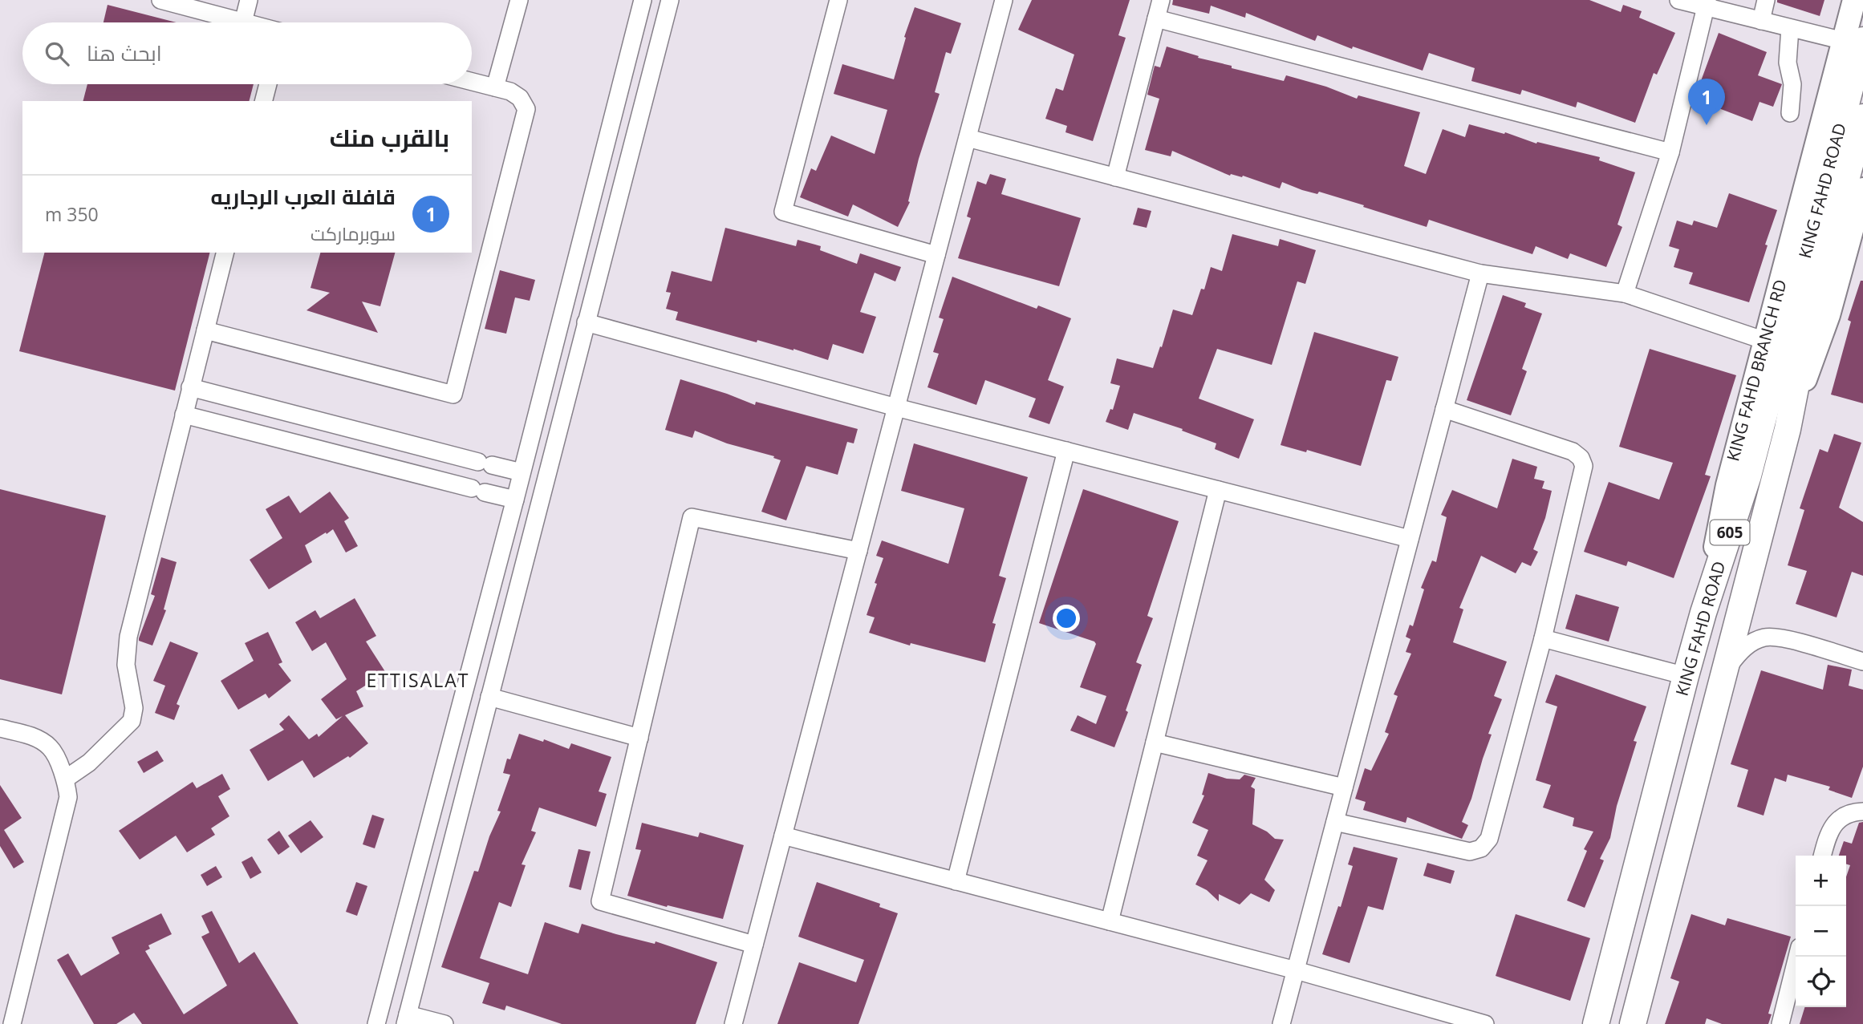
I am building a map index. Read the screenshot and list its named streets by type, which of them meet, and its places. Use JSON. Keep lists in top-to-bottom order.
{
  "streets": {
    "highway": ["KING FAHD ROAD", "605"],
    "main road": ["KING FAHD BRANCH RD"]
  },
  "crossings": [
    ["KING FAHD ROAD", "KING FAHD BRANCH RD"]
  ],
  "districts": ["ETTISALAT"],
  "page": {
    "search": "ابحث هنا",
    "pins": "1",
    "heading": "بالقرب منك",
    "list": [
      {
        "mark": "1",
        "name": "قافلة العرب الرجاريه",
        "note": "سوبرماركت",
        "value": "350 m"
      }
    ],
    "map_buttons": ["+", "−"]
  }
}
